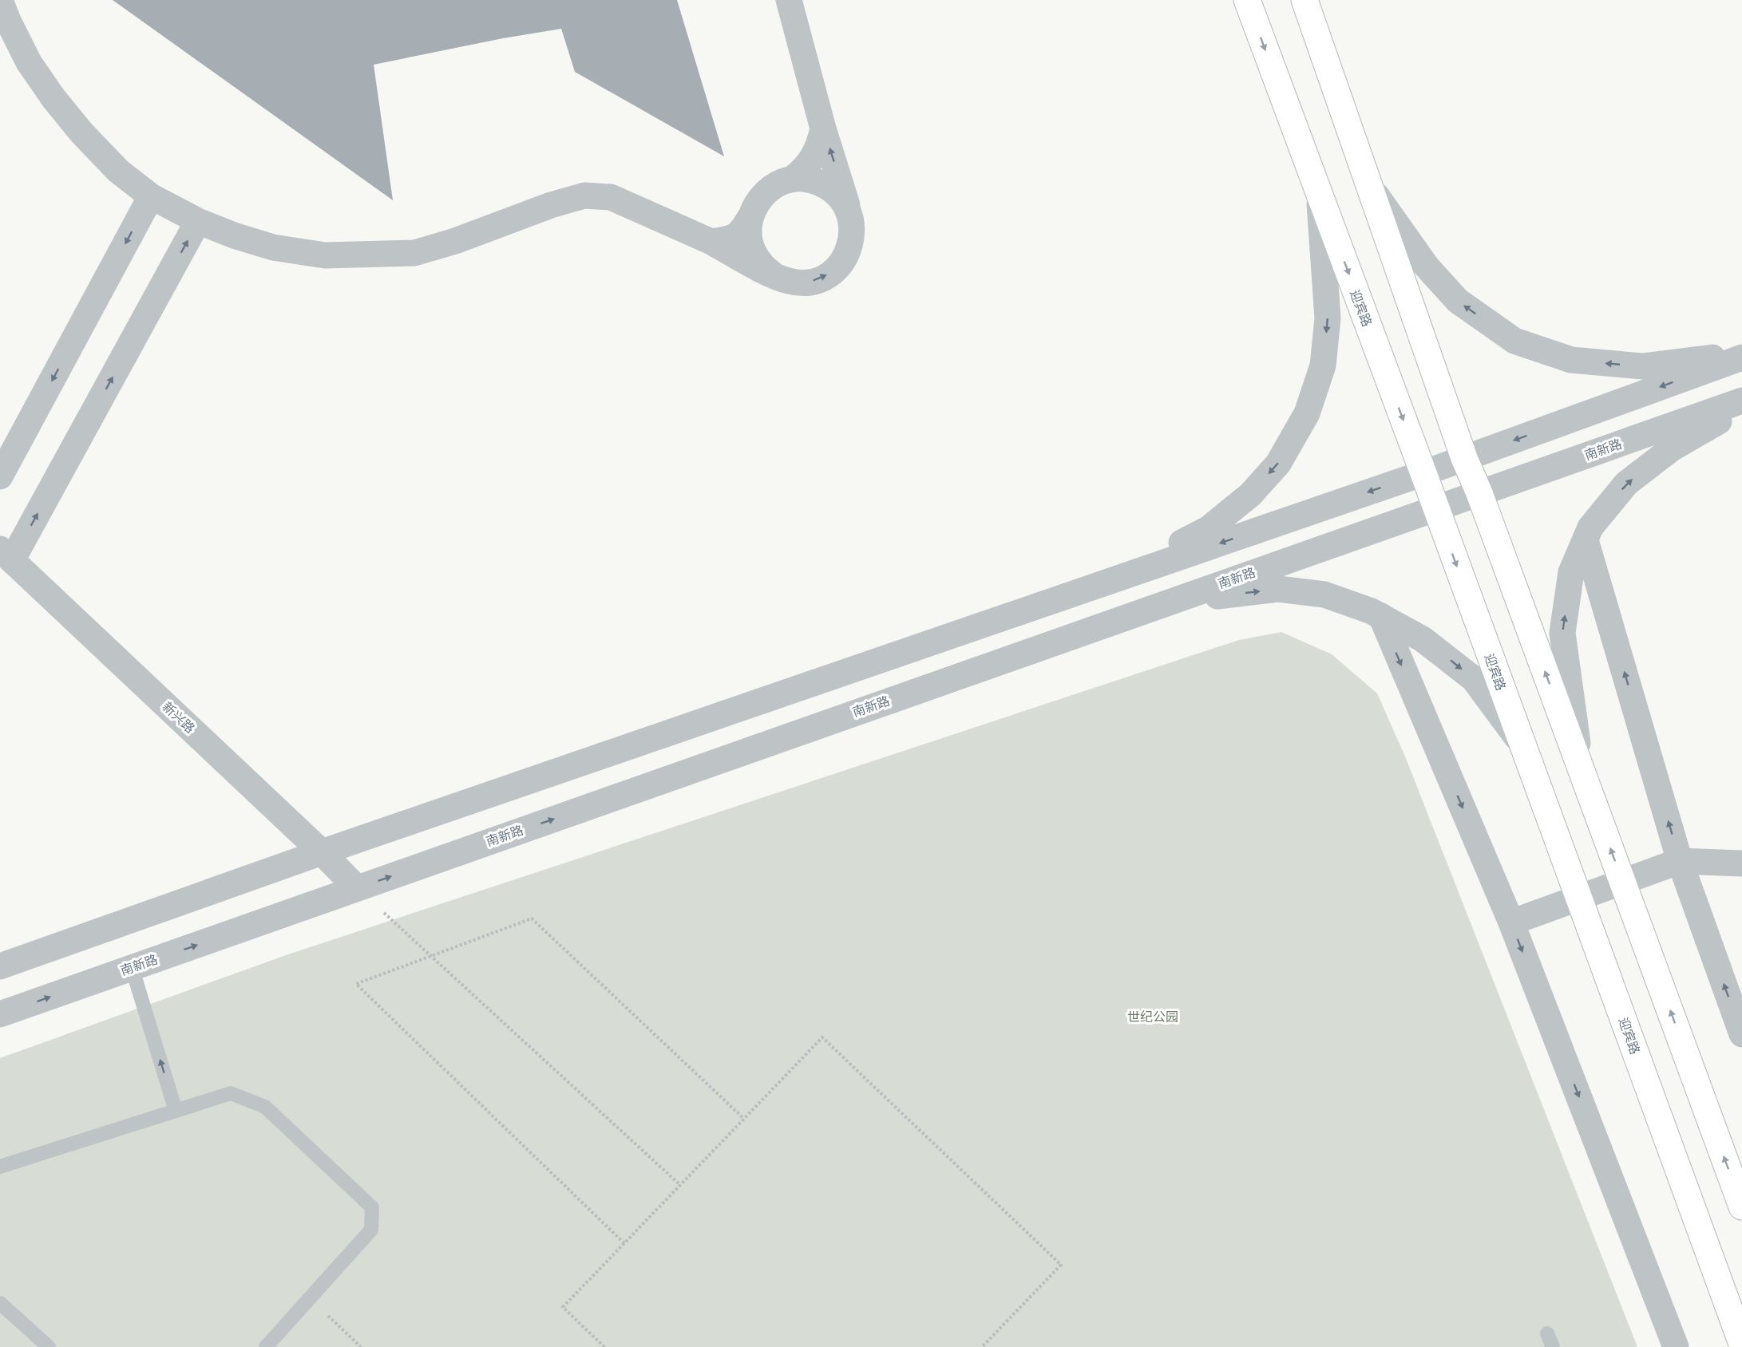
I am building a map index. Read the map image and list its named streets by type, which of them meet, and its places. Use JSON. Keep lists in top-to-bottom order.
{
  "streets": {
    "main road": ["迎宾路"],
    "street": ["南新路", "新兴路"]
  },
  "crossings": [
    ["迎宾路", "南新路"],
    ["南新路", "新兴路"]
  ],
  "parks": ["世纪公园"]
}
